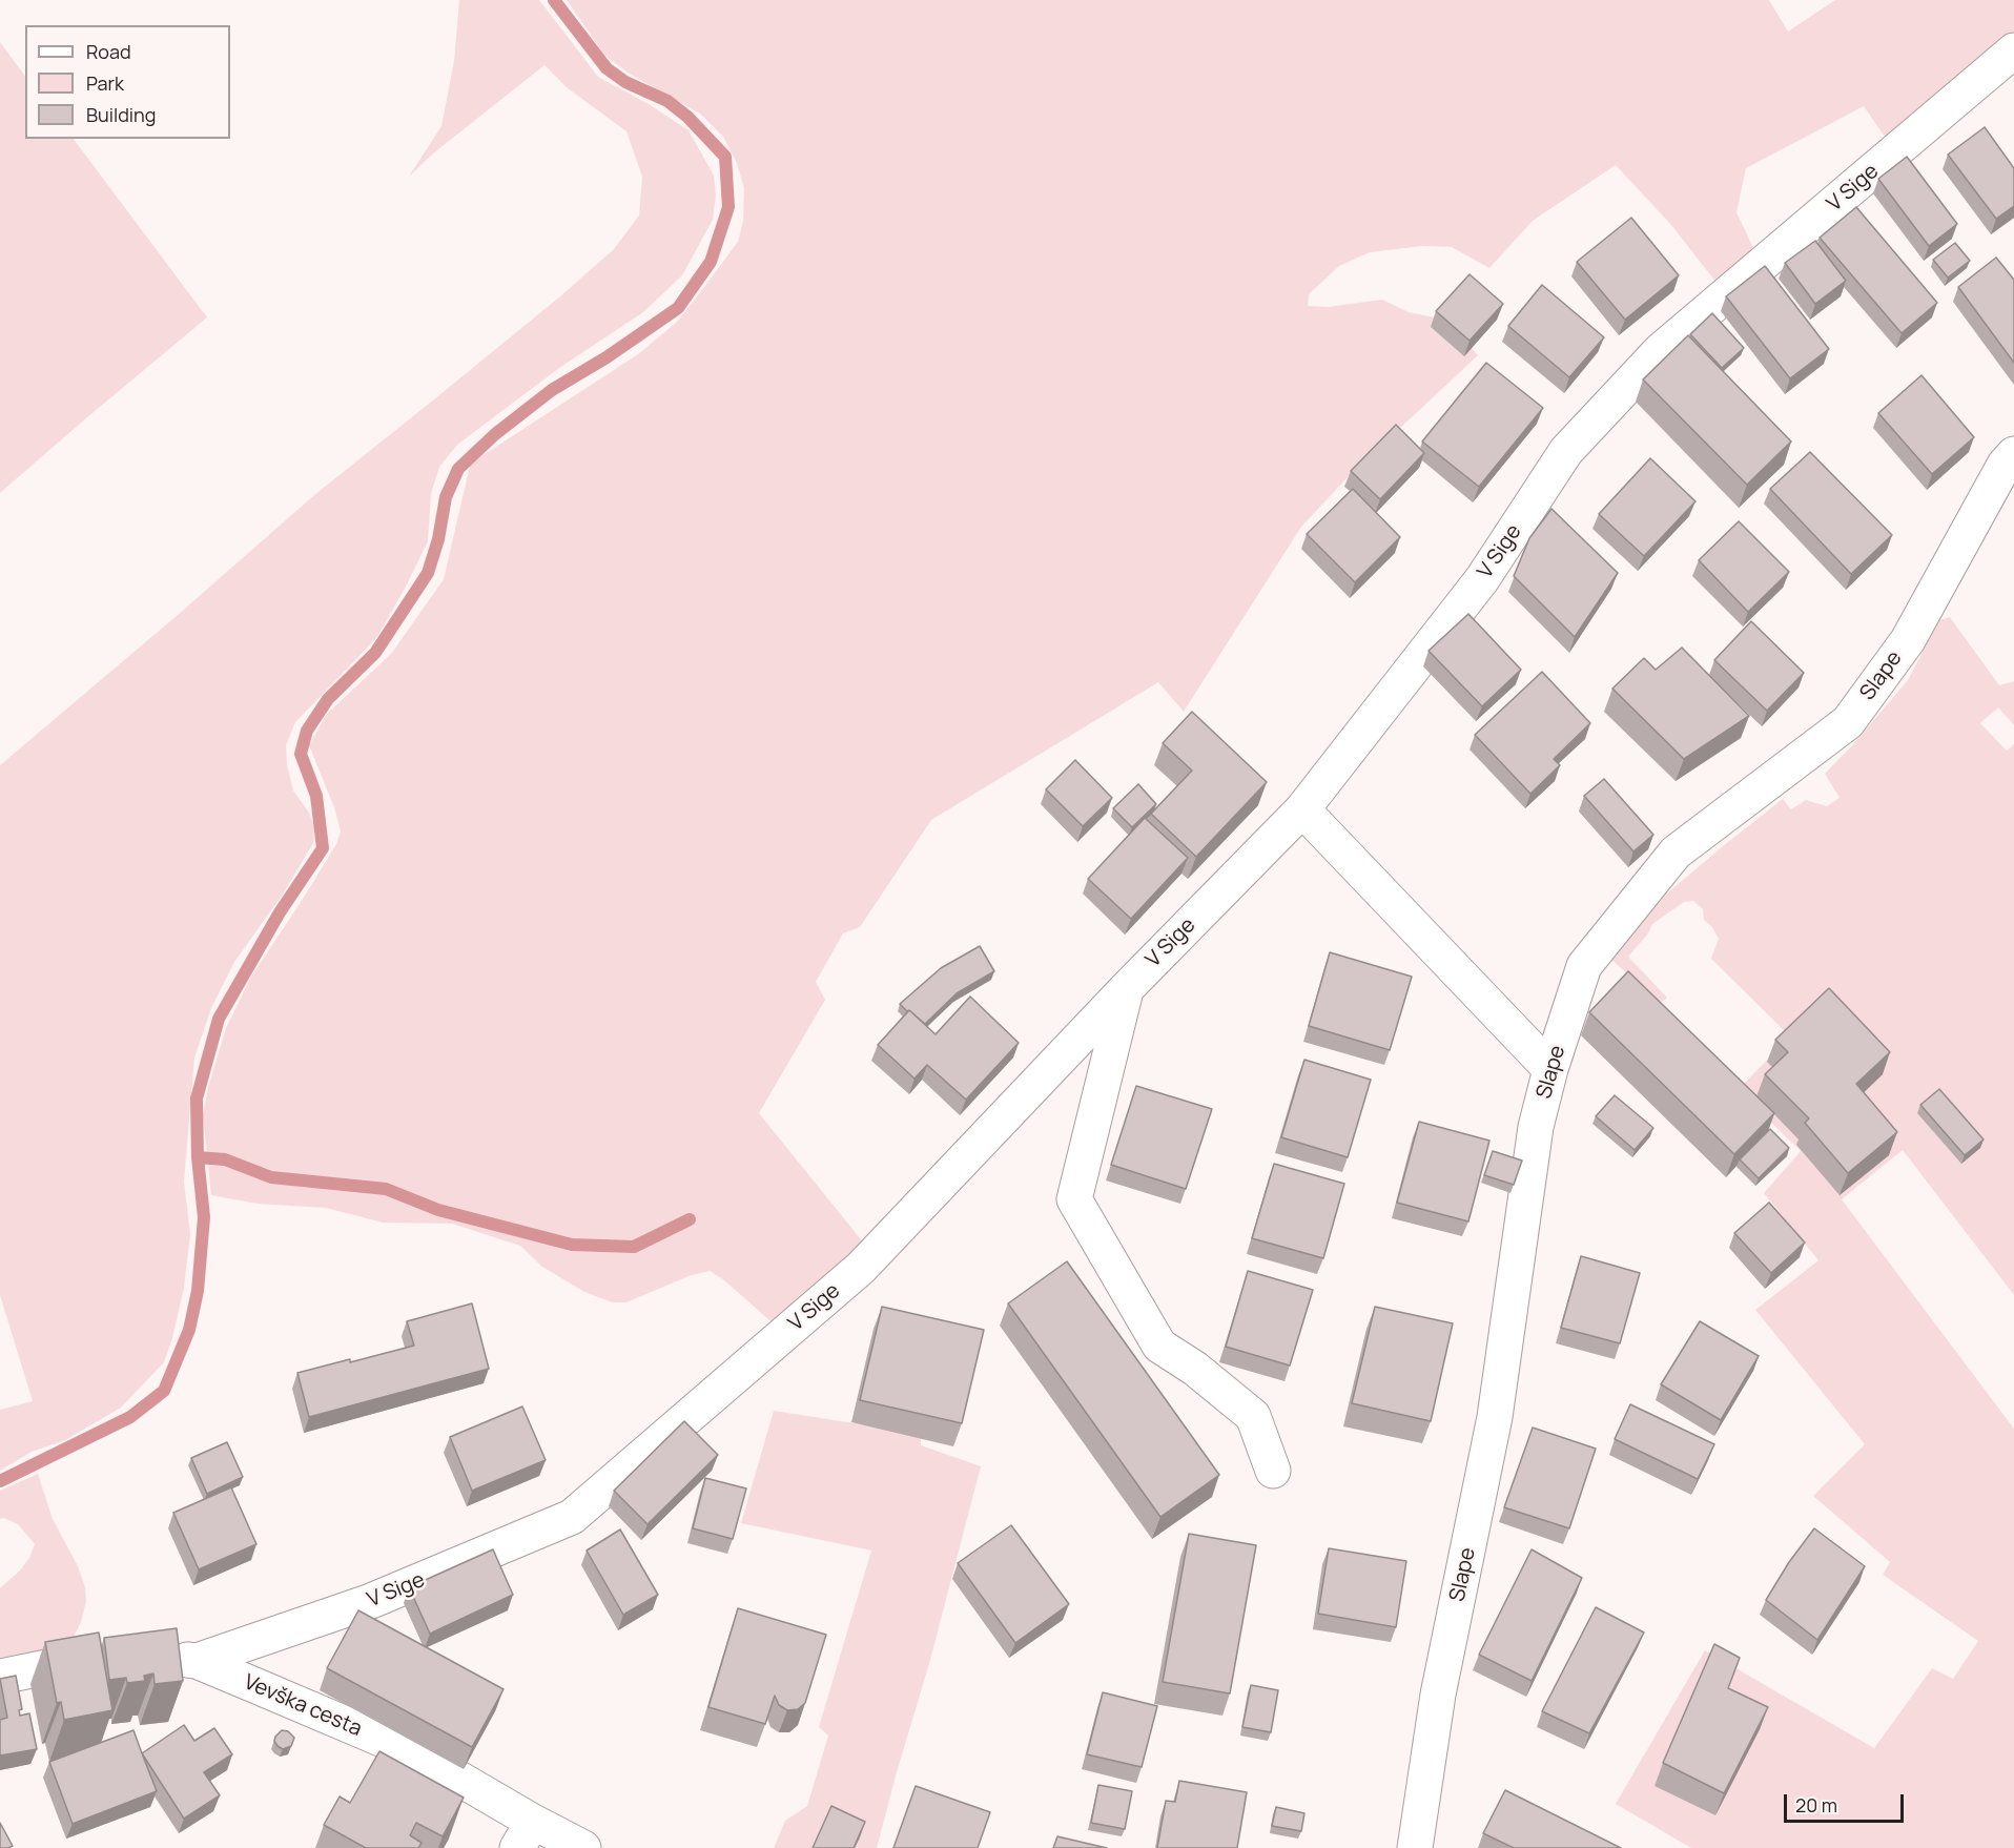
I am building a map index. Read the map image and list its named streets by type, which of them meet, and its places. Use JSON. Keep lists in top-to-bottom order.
{
  "streets": {
    "street": ["V Sige", "Slape", "Vevška cesta"]
  },
  "crossings": [
    ["V Sige", "Vevška cesta"]
  ],
  "legend": ["Road", "Park", "Building"],
  "scale_bar": "20 m"
}
